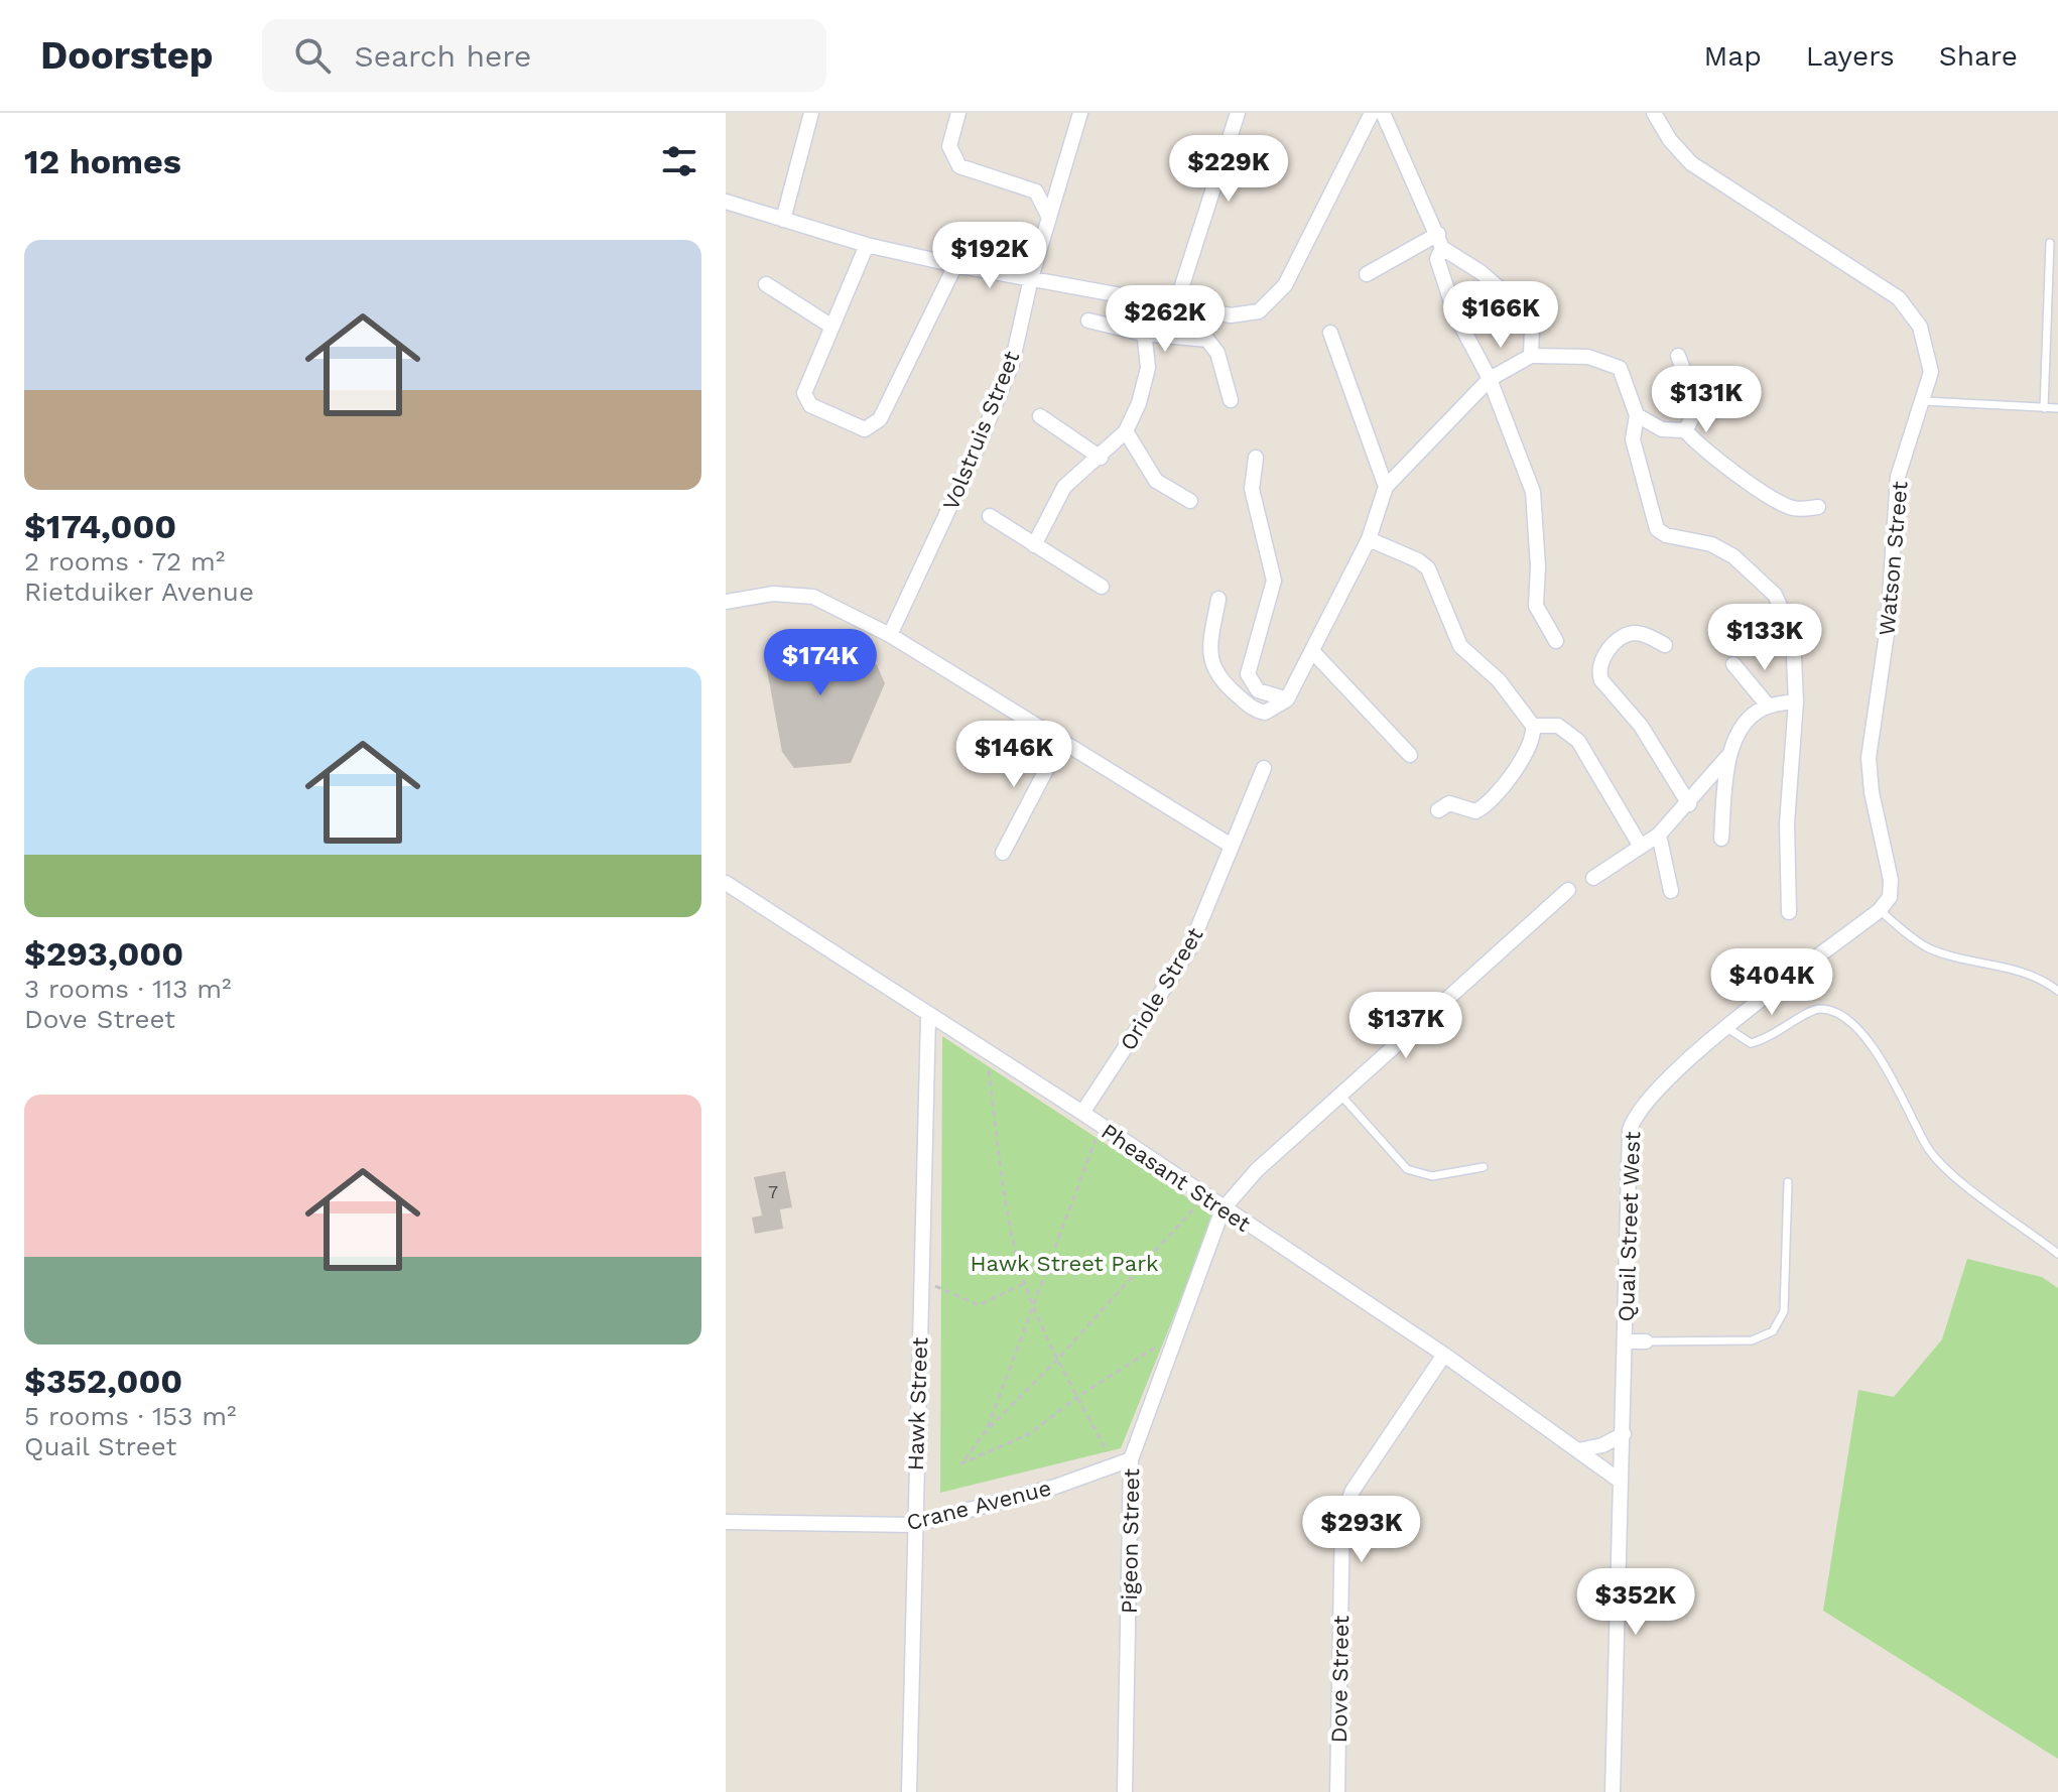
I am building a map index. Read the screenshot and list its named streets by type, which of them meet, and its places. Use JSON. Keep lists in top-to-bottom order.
{
  "streets": {
    "street": [
      "Volstruis Street",
      "Watson Street",
      "Oriole Street",
      "Pheasant Street",
      "Quail Street West",
      "Hawk Street",
      "Crane Avenue",
      "Pigeon Street",
      "Dove Street"
    ]
  },
  "crossings": [
    ["Watson Street", "Quail Street West"],
    ["Oriole Street", "Pheasant Street"],
    ["Pheasant Street", "Quail Street West"],
    ["Pheasant Street", "Hawk Street"],
    ["Pheasant Street", "Pigeon Street"],
    ["Pheasant Street", "Dove Street"],
    ["Hawk Street", "Crane Avenue"],
    ["Crane Avenue", "Pigeon Street"]
  ],
  "parks": ["Hawk Street Park"],
  "house_numbers": ["7"],
  "page": {
    "header": "Doorstep",
    "search": "Search here",
    "nav": ["Map", "Layers", "Share"],
    "heading": "12 homes",
    "price": [
      "$229K",
      "$192K",
      "$166K",
      "$262K",
      "$131K",
      "$133K",
      "$174K",
      "$146K",
      "$404K",
      "$137K",
      "$293K",
      "$352K"
    ],
    "list": [
      {
        "name": "$174,000",
        "note": "2 rooms · 72 m² · Rietduiker Avenue"
      },
      {
        "name": "$293,000",
        "note": "3 rooms · 113 m² · Dove Street"
      },
      {
        "name": "$352,000",
        "note": "5 rooms · 153 m² · Quail Street"
      }
    ]
  }
}
